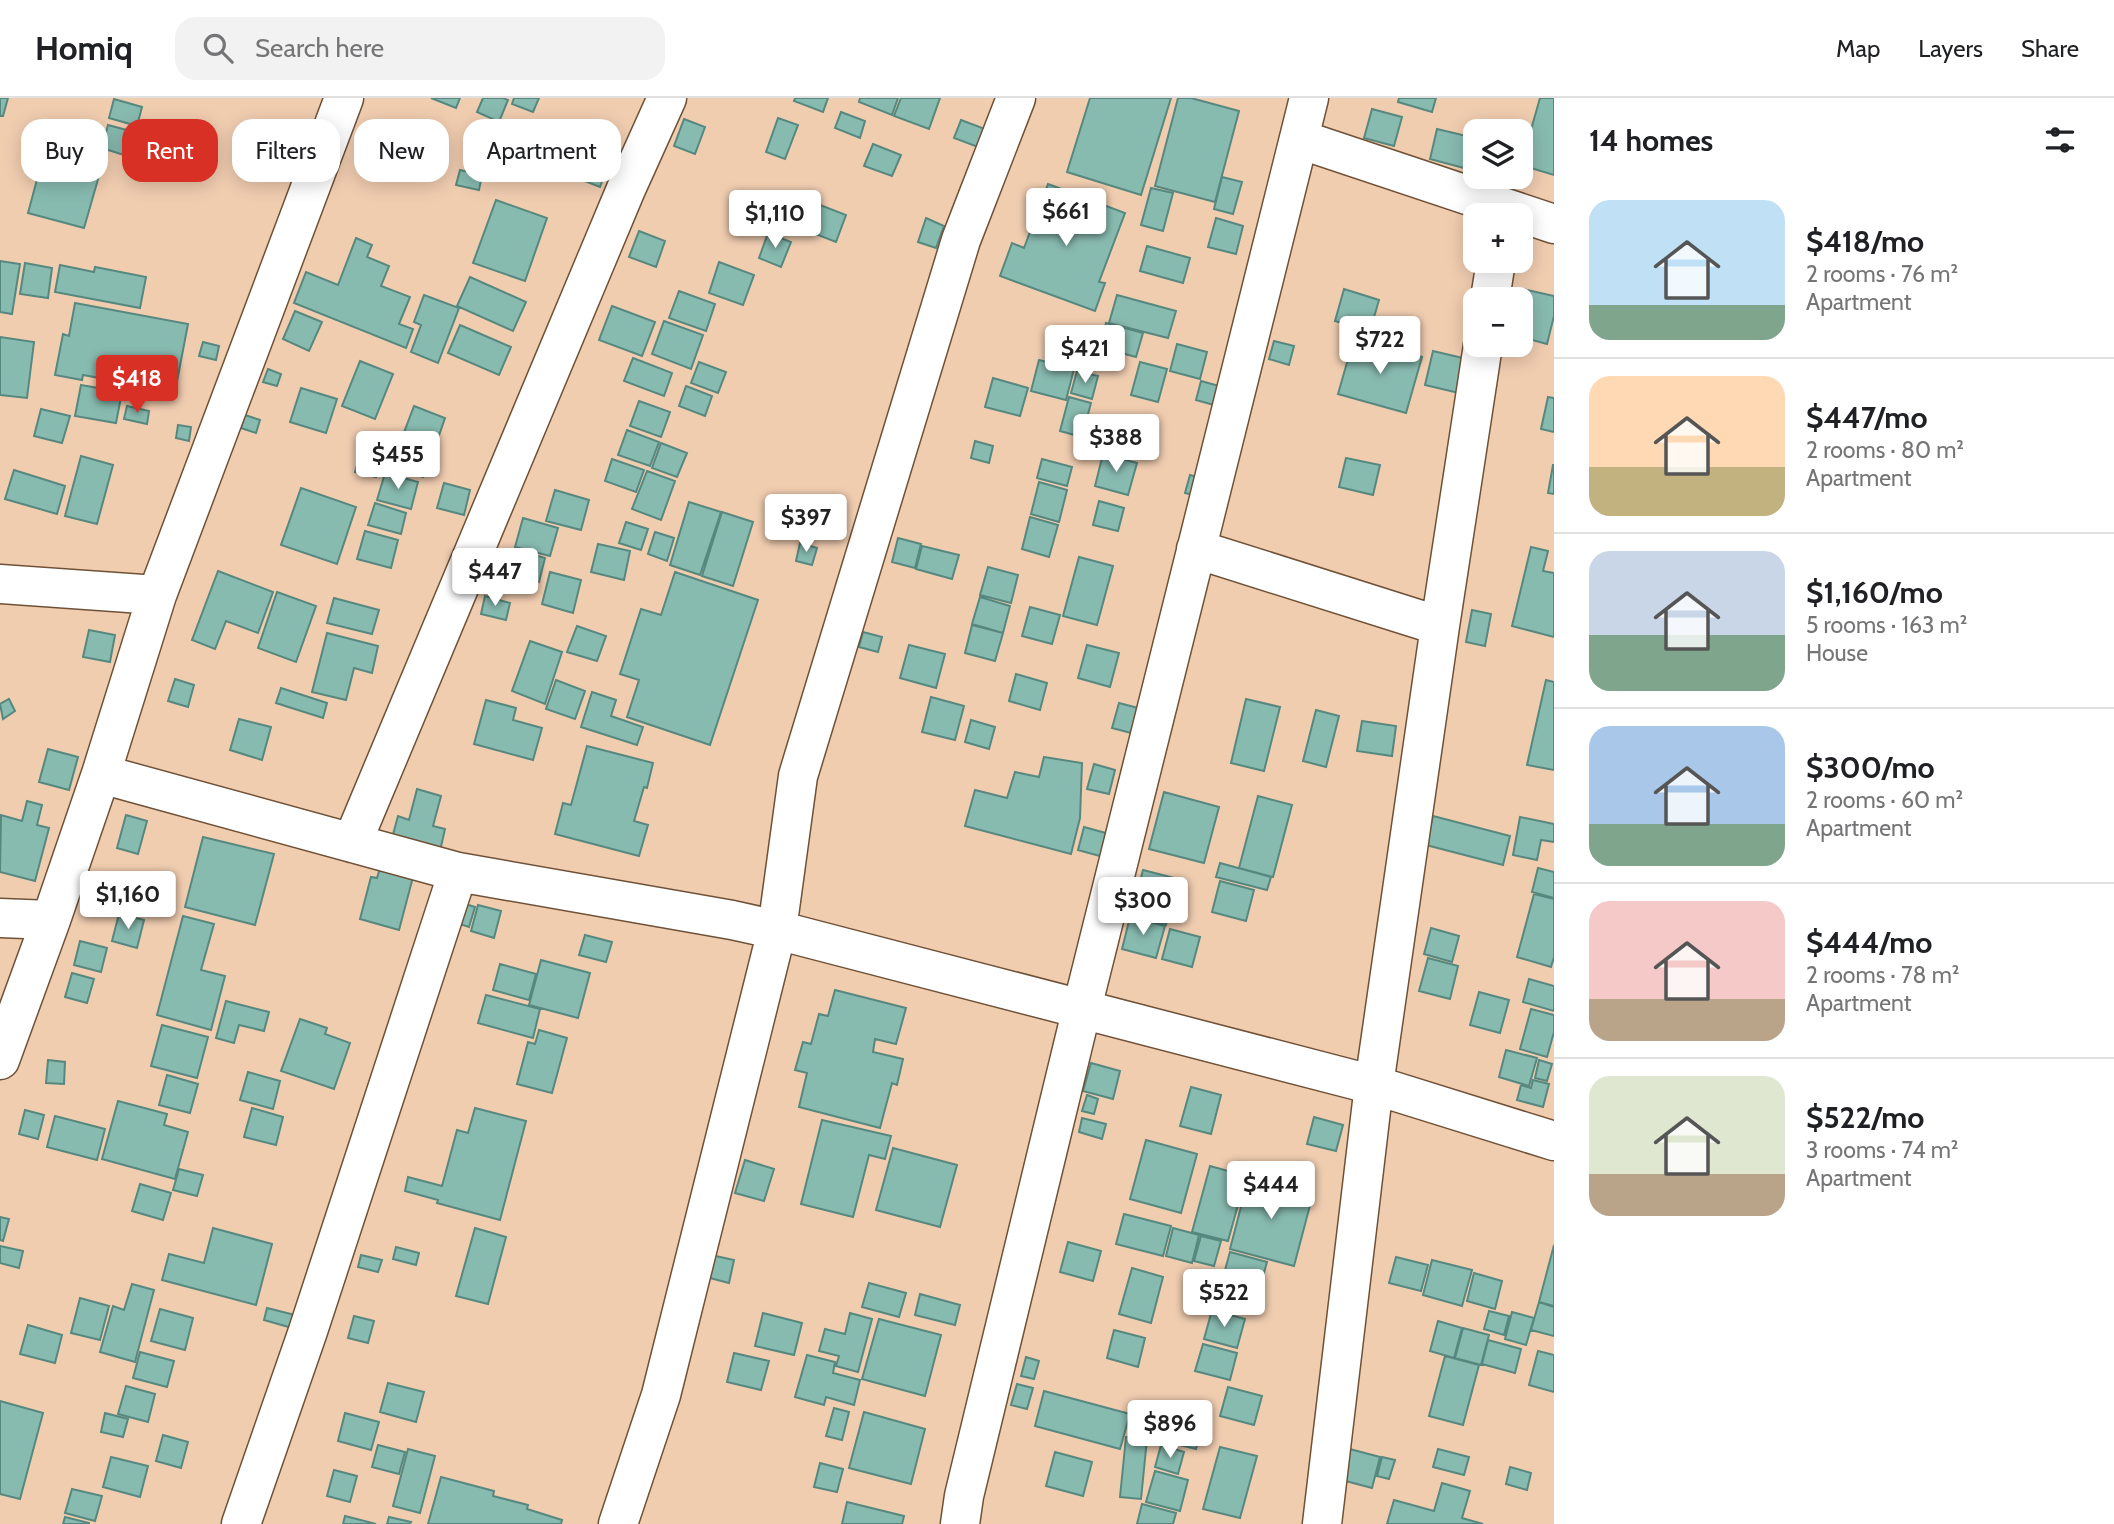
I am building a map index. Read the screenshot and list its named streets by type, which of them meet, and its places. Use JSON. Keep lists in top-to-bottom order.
{
  "page": {
    "header": "Homiq",
    "search": "Search here",
    "nav": ["Map", "Layers", "Share"],
    "heading": "14 homes",
    "map_buttons": ["+", "−"],
    "chip": [
      "Buy",
      "Rent",
      "Filters",
      "New",
      "Apartment"
    ],
    "list": [
      {
        "name": "$418/mo",
        "note": "2 rooms · 76 m² · Apartment"
      },
      {
        "name": "$447/mo",
        "note": "2 rooms · 80 m² · Apartment"
      },
      {
        "name": "$1,160/mo",
        "note": "5 rooms · 163 m² · House"
      },
      {
        "name": "$300/mo",
        "note": "2 rooms · 60 m² · Apartment"
      },
      {
        "name": "$444/mo",
        "note": "2 rooms · 78 m² · Apartment"
      },
      {
        "name": "$522/mo",
        "note": "3 rooms · 74 m² · Apartment"
      }
    ],
    "price": [
      "$661",
      "$1,110",
      "$722",
      "$421",
      "$418",
      "$388",
      "$455",
      "$397",
      "$447",
      "$1,160",
      "$300",
      "$444",
      "$522",
      "$896"
    ]
  }
}
